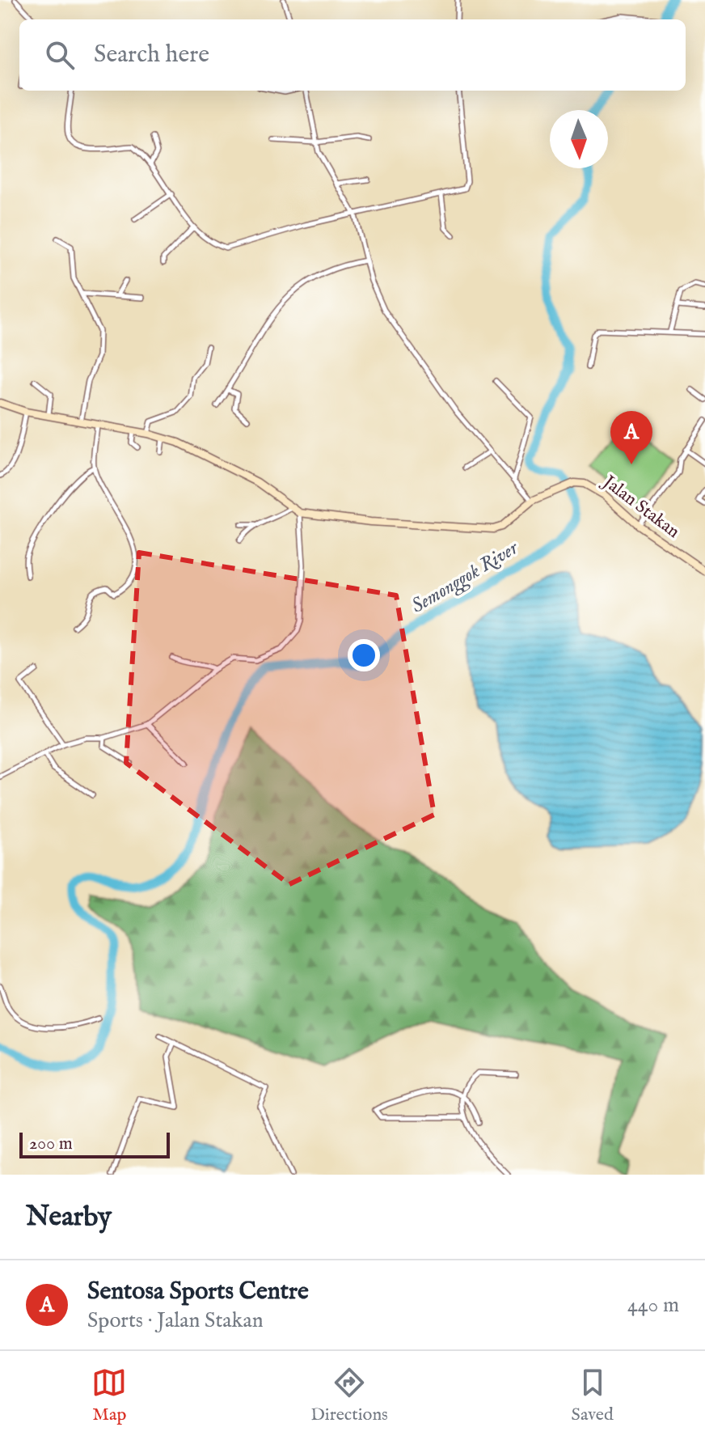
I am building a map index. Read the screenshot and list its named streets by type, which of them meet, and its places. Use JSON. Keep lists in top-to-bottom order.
{
  "streets": {
    "main road": ["Jalan Stakan"]
  },
  "water": ["Semonggok River"],
  "scale_bar": "200 m",
  "north": "bottom",
  "page": {
    "search": "Search here",
    "pins": "A",
    "scale": "200 m",
    "heading": "Nearby",
    "list": [
      {
        "mark": "A",
        "name": "Sentosa Sports Centre",
        "note": "Sports · Jalan Stakan",
        "value": "440 m"
      }
    ],
    "nav": ["Map", "Directions", "Saved"]
  }
}
